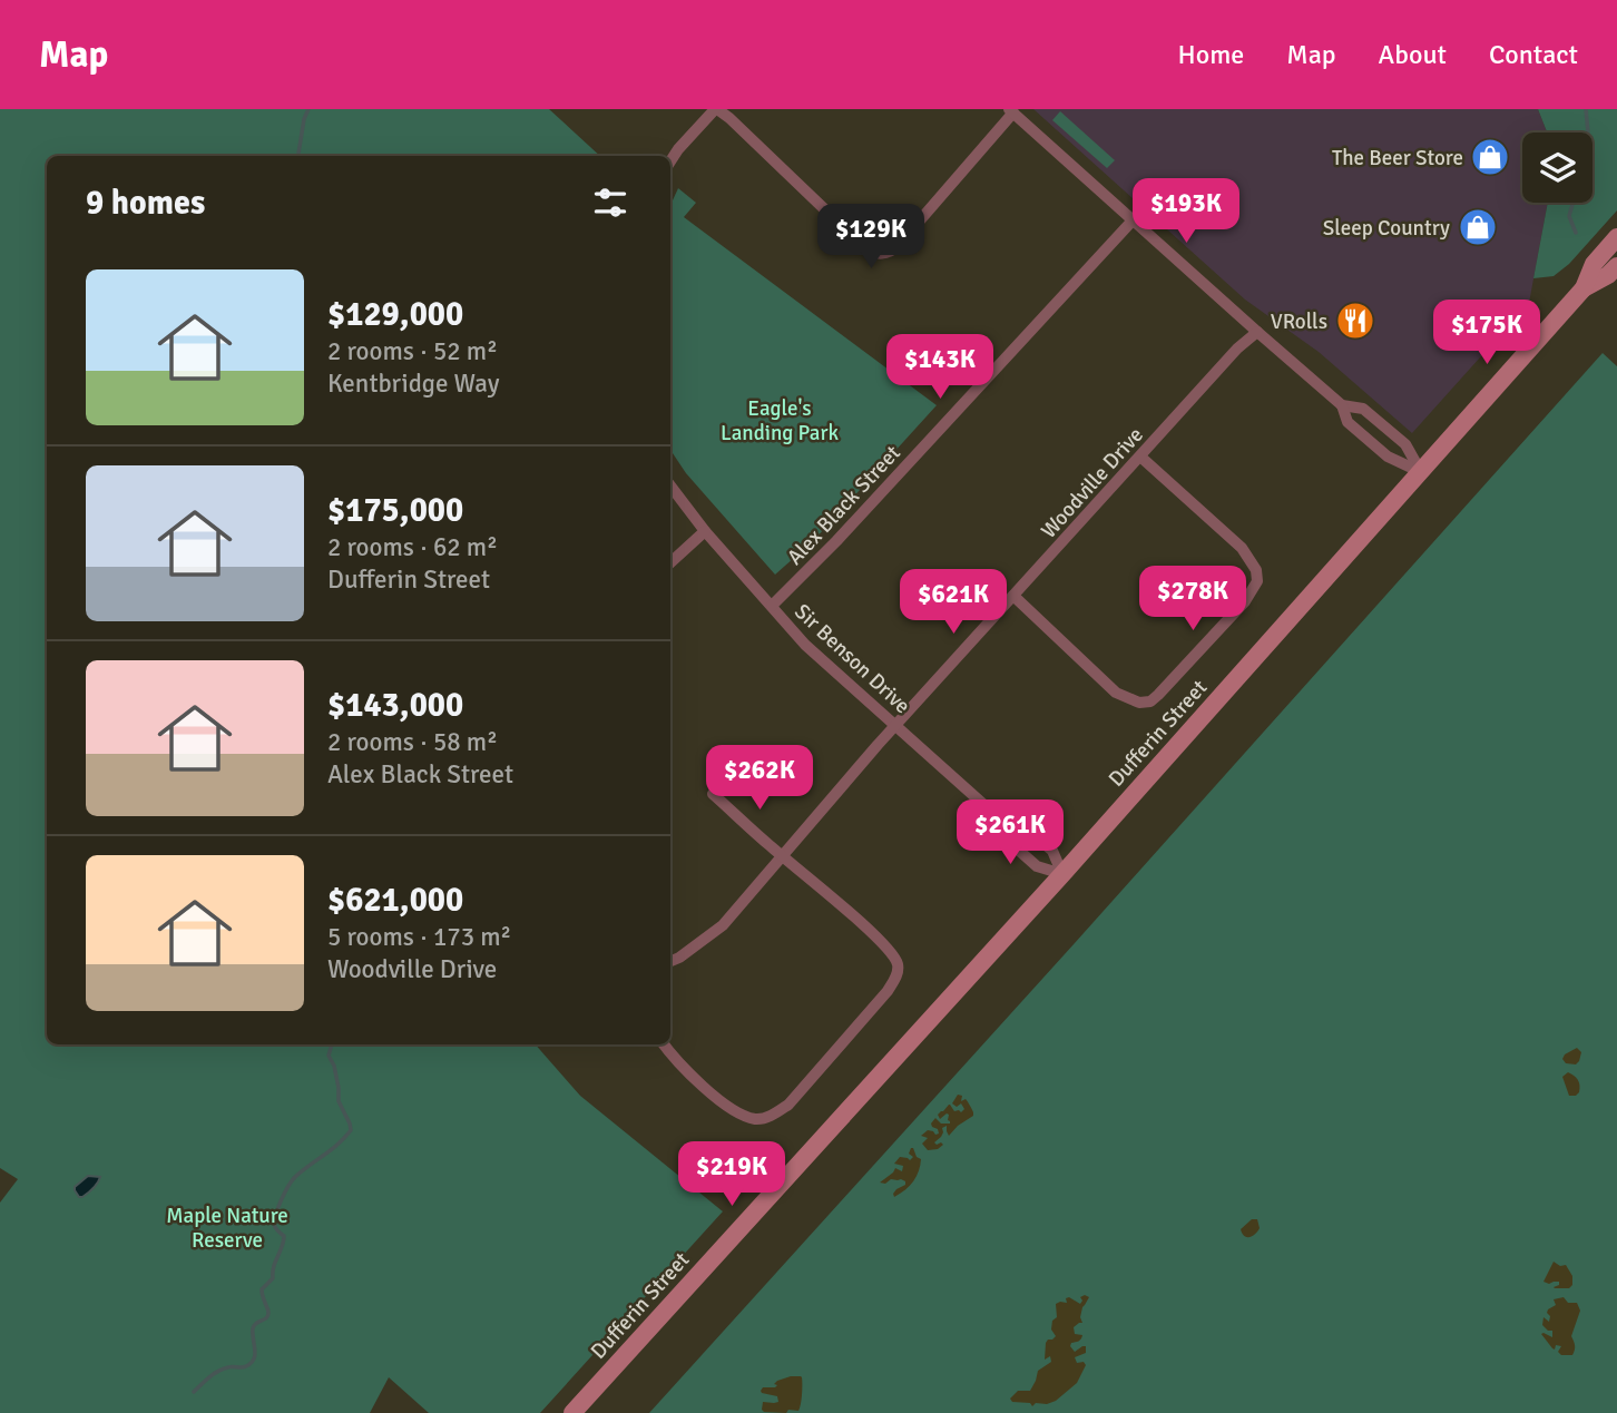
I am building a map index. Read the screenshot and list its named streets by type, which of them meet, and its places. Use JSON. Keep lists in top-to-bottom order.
{
  "streets": {
    "main road": ["Dufferin Street"],
    "street": ["Woodville Drive", "Alex Black Street", "Sir Benson Drive"]
  },
  "crossings": [
    ["Woodville Drive", "Sir Benson Drive"],
    ["Alex Black Street", "Sir Benson Drive"],
    ["Sir Benson Drive", "Dufferin Street"]
  ],
  "parks": ["Eagle's Landing Park", "Maple Nature Reserve"],
  "places": {
    "shop": ["The Beer Store", "Sleep Country"],
    "restaurant": ["VRolls"]
  },
  "page": {
    "header": "Map",
    "nav": [
      "Home",
      "Map",
      "About",
      "Contact"
    ],
    "heading": "9 homes",
    "price": [
      "$193K",
      "$129K",
      "$175K",
      "$143K",
      "$278K",
      "$621K",
      "$262K",
      "$261K",
      "$219K"
    ],
    "list": [
      {
        "name": "$129,000",
        "note": "2 rooms · 52 m² · Kentbridge Way"
      },
      {
        "name": "$175,000",
        "note": "2 rooms · 62 m² · Dufferin Street"
      },
      {
        "name": "$143,000",
        "note": "2 rooms · 58 m² · Alex Black Street"
      },
      {
        "name": "$621,000",
        "note": "5 rooms · 173 m² · Woodville Drive"
      }
    ]
  }
}
